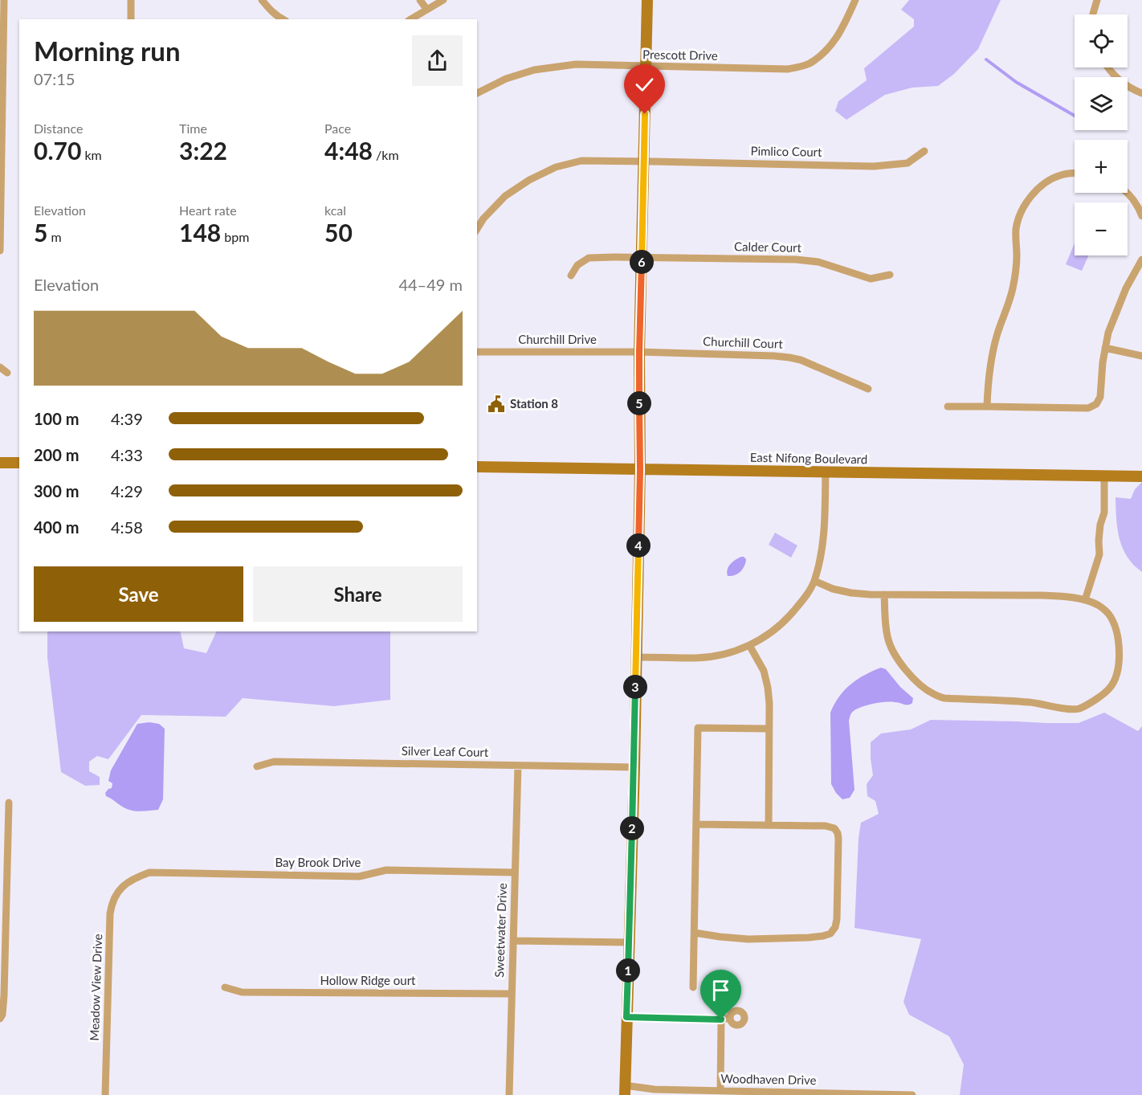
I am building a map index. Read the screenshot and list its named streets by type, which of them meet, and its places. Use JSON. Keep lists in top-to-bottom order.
{
  "streets": {
    "street": [
      "Prescott Drive",
      "Pimlico Court",
      "Calder Court",
      "Churchill Drive",
      "Churchill Court",
      "East Nifong Boulevard",
      "Silver Leaf Court",
      "Bay Brook Drive",
      "Sweetwater Drive",
      "Hollow Ridge ourt",
      "Meadow View Drive",
      "Woodhaven Drive"
    ]
  },
  "crossings": [
    ["Churchill Drive", "Churchill Court"],
    ["Silver Leaf Court", "Sweetwater Drive"],
    ["Bay Brook Drive", "Sweetwater Drive"],
    ["Bay Brook Drive", "Meadow View Drive"],
    ["Sweetwater Drive", "Hollow Ridge ourt"]
  ],
  "places": {
    "public building": ["Station 8"]
  },
  "page": {
    "map_buttons": ["+", "−"],
    "heading": ["Morning run", "07:15"],
    "stats": [
      ["Distance", "0.70 km"],
      ["Time", "3:22"],
      ["Pace", "4:48 /km"],
      ["Elevation", "5 m"],
      ["Heart rate", "148 bpm"],
      ["kcal", "50"]
    ],
    "pins": [
      "6",
      "5",
      "4",
      "3",
      "2",
      "1"
    ],
    "chart": ["Elevation", "44–49 m"],
    "list": [
      {
        "name": "100 m",
        "note": "4:39"
      },
      {
        "name": "200 m",
        "note": "4:33"
      },
      {
        "name": "300 m",
        "note": "4:29"
      },
      {
        "name": "400 m",
        "note": "4:58"
      }
    ],
    "buttons": ["Save", "Share"]
  }
}
